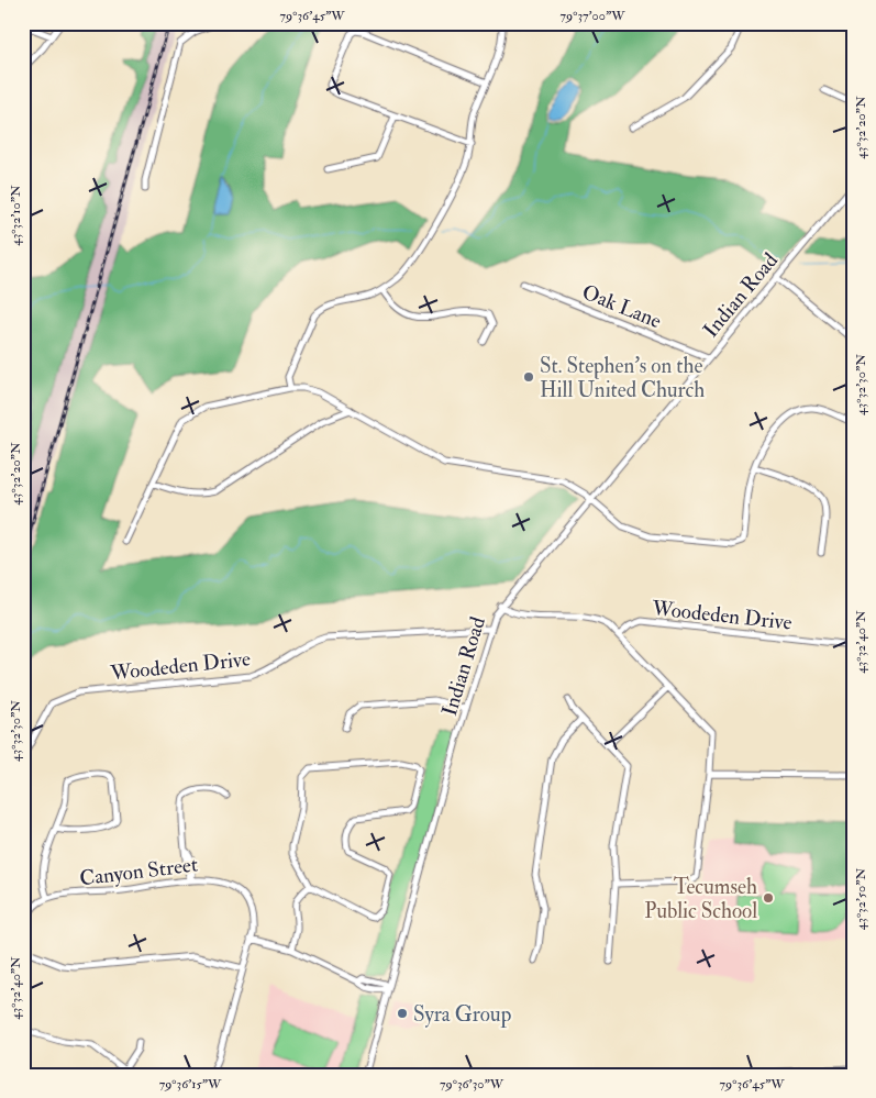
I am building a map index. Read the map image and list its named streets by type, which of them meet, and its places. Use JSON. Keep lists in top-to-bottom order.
{
  "streets": {
    "street": [
      "Indian Road",
      "Oak Lane",
      "Woodeden Drive",
      "Canyon Street"
    ]
  },
  "crossings": [
    ["Indian Road", "Oak Lane"],
    ["Indian Road", "Woodeden Drive"]
  ],
  "places": ["St. Stephen's on the Hill United Church", "Tecumseh Public School", "Syra Group"],
  "coordinates": [
    "79°36'45\"W",
    "79°37'00\"W",
    "43°32'20\"N",
    "43°32'10\"N",
    "43°32'30\"N",
    "43°32'40\"N",
    "43°32'50\"N",
    "79°36'15\"W",
    "79°36'30\"W"
  ]
}
